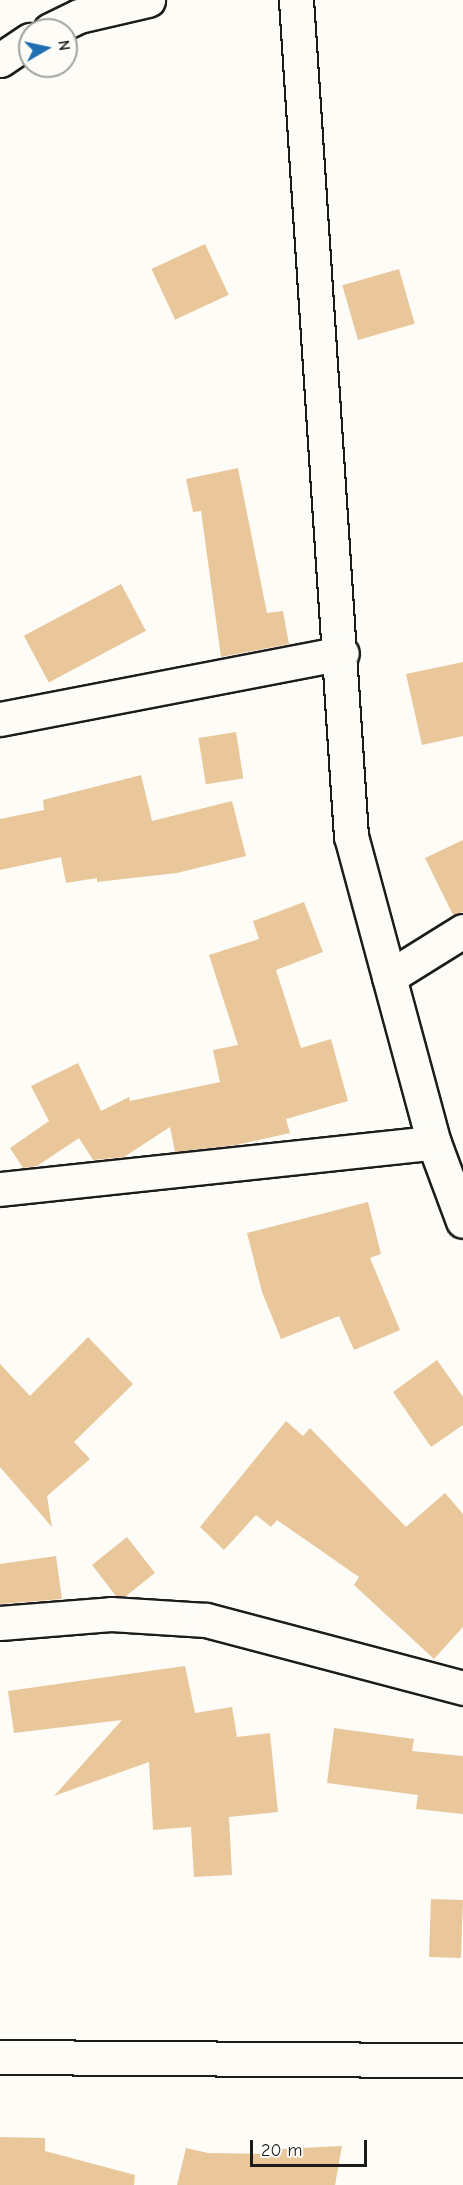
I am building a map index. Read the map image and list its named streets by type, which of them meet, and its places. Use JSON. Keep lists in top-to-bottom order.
{
  "scale_bar": "20 m",
  "north": "right"
}
